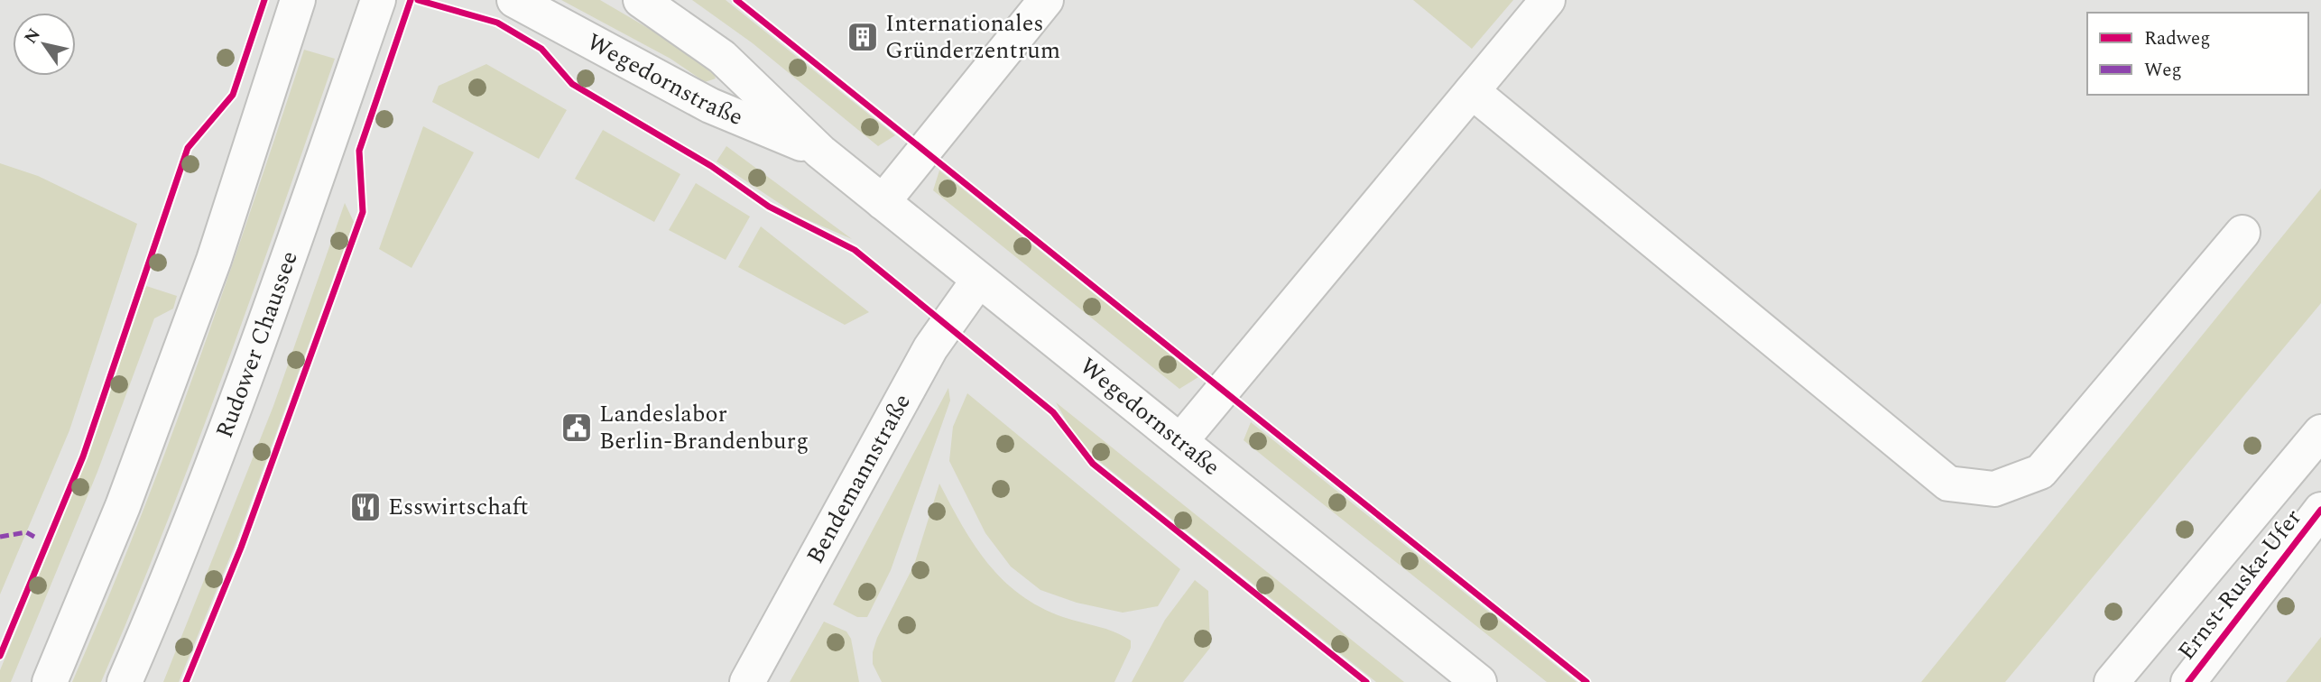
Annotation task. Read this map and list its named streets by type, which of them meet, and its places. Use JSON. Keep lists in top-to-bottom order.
{
  "streets": {
    "main road": [
      "Wegedornstraße",
      "Rudower Chaussee",
      "Bendemannstraße",
      "Ernst-Ruska-Ufer"
    ]
  },
  "crossings": [
    ["Wegedornstraße", "Bendemannstraße"]
  ],
  "places": {
    "building": ["Internationales Gründerzentrum"],
    "public building": ["Landeslabor Berlin-Brandenburg"],
    "restaurant": ["Esswirtschaft"]
  },
  "legend": ["Radweg", "Weg"],
  "north": "top left"
}
